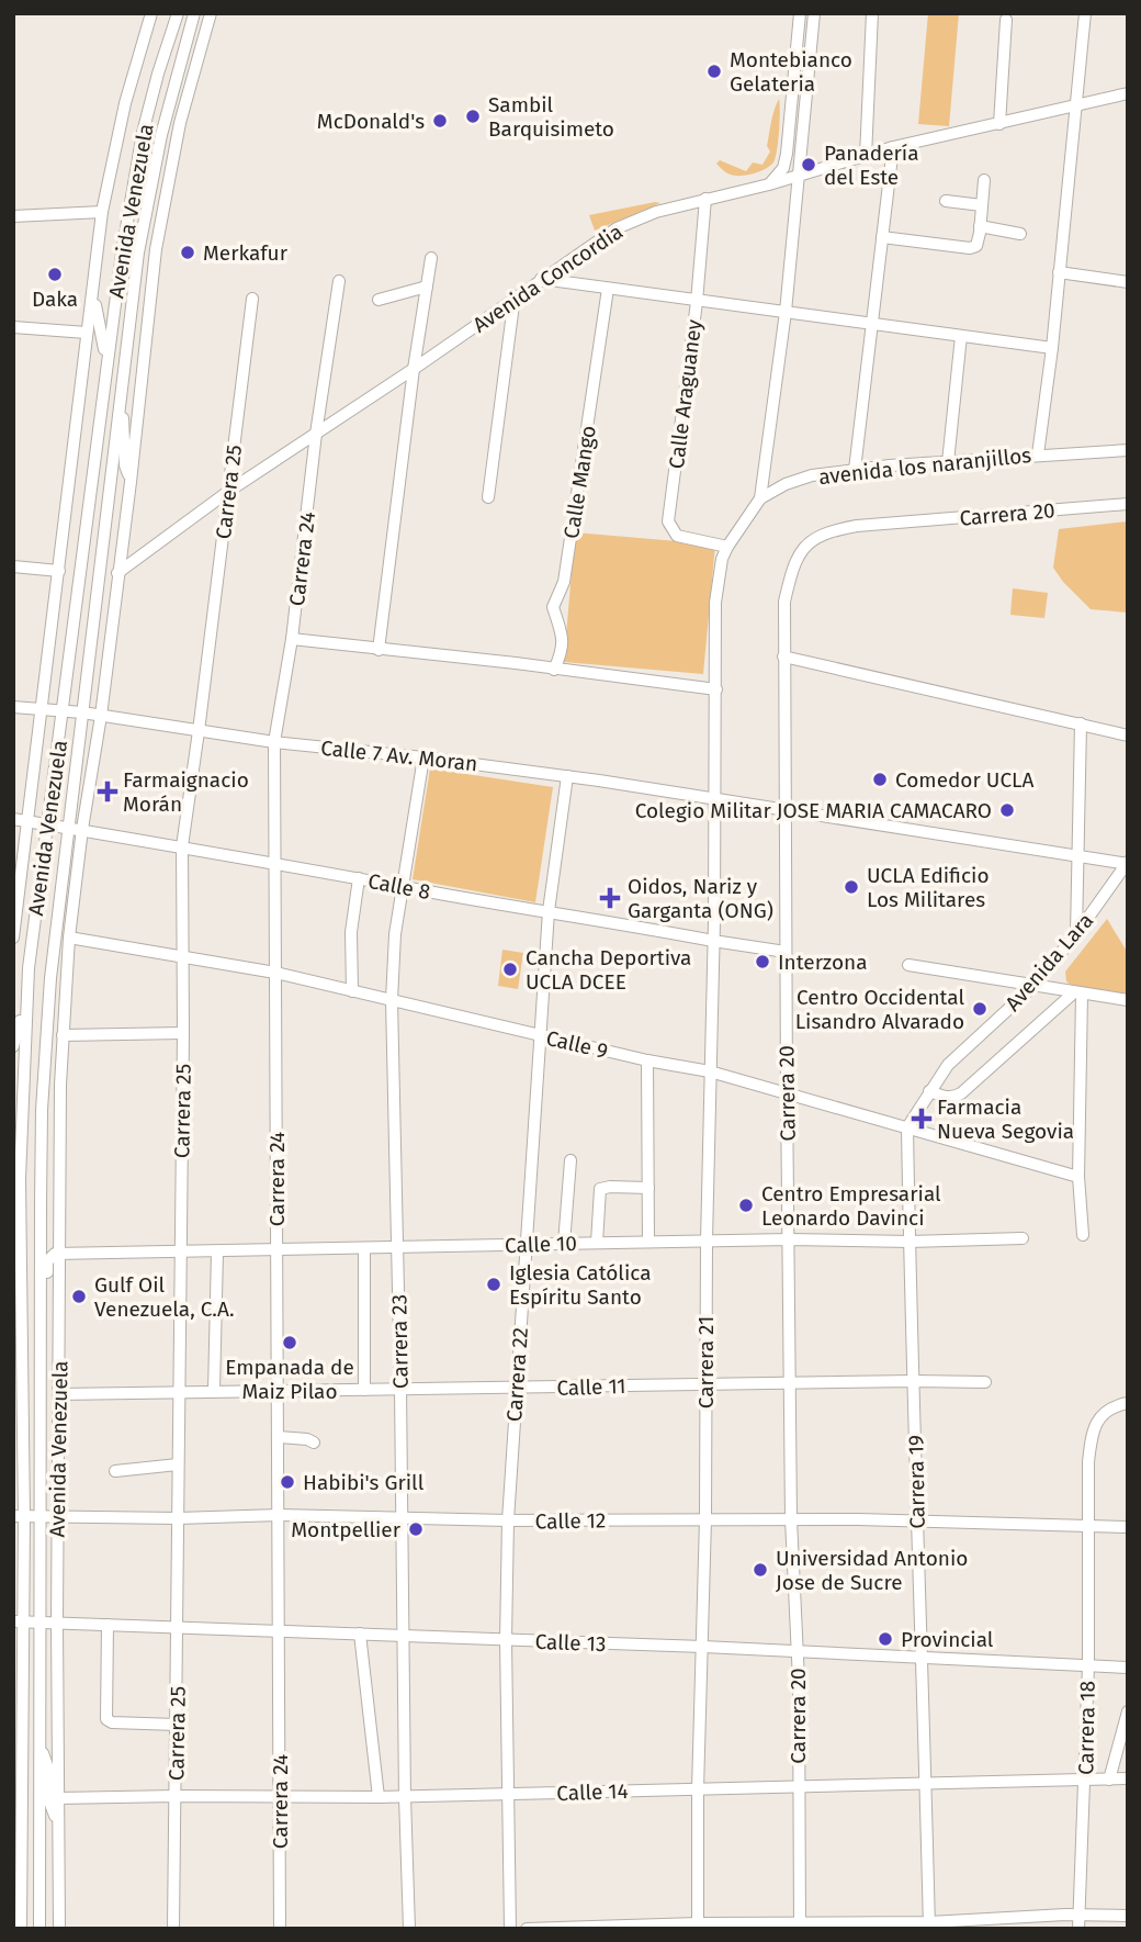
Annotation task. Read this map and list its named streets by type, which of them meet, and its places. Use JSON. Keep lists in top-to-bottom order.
{
  "streets": {
    "street": [
      "Avenida Venezuela",
      "Avenida Concordia",
      "Calle Araguaney",
      "avenida los naranjillos",
      "Calle Mango",
      "Carrera 25",
      "Carrera 20",
      "Carrera 24",
      "Calle 7 Av. Moran",
      "Calle 8",
      "Avenida Lara",
      "Calle 9",
      "Calle 10",
      "Carrera 23",
      "Carrera 21",
      "Carrera 22",
      "Calle 11",
      "Carrera 19",
      "Calle 12",
      "Calle 13",
      "Carrera 18",
      "Calle 14"
    ]
  },
  "crossings": [
    ["Avenida Venezuela", "Avenida Concordia"],
    ["Avenida Venezuela", "Calle 7 Av. Moran"],
    ["Avenida Venezuela", "Calle 8"],
    ["Avenida Venezuela", "Calle 9"],
    ["Avenida Venezuela", "Calle 10"],
    ["Avenida Venezuela", "Calle 11"],
    ["Avenida Venezuela", "Calle 12"],
    ["Avenida Venezuela", "Calle 13"],
    ["Avenida Venezuela", "Calle 14"],
    ["Avenida Concordia", "Calle Araguaney"],
    ["Avenida Concordia", "Carrera 25"],
    ["Avenida Concordia", "Carrera 24"],
    ["Calle Araguaney", "avenida los naranjillos"],
    ["avenida los naranjillos", "Calle 7 Av. Moran"],
    ["avenida los naranjillos", "Carrera 21"],
    ["Carrera 25", "Calle 7 Av. Moran"],
    ["Carrera 25", "Calle 8"],
    ["Carrera 25", "Calle 9"],
    ["Carrera 25", "Calle 10"],
    ["Carrera 25", "Calle 11"],
    ["Carrera 25", "Calle 12"],
    ["Carrera 25", "Calle 13"],
    ["Carrera 25", "Calle 14"],
    ["Carrera 20", "Calle 7 Av. Moran"],
    ["Carrera 20", "Calle 8"],
    ["Carrera 20", "Calle 9"],
    ["Carrera 20", "Calle 10"],
    ["Carrera 20", "Calle 11"],
    ["Carrera 20", "Calle 12"],
    ["Carrera 20", "Calle 13"],
    ["Carrera 20", "Calle 14"],
    ["Carrera 24", "Calle 7 Av. Moran"],
    ["Carrera 24", "Calle 8"],
    ["Carrera 24", "Calle 9"],
    ["Carrera 24", "Calle 10"],
    ["Carrera 24", "Calle 11"],
    ["Carrera 24", "Calle 12"],
    ["Carrera 24", "Calle 13"],
    ["Carrera 24", "Calle 14"],
    ["Calle 7 Av. Moran", "Avenida Lara"],
    ["Calle 7 Av. Moran", "Carrera 23"],
    ["Calle 7 Av. Moran", "Carrera 21"],
    ["Calle 7 Av. Moran", "Carrera 22"],
    ["Calle 8", "Carrera 23"],
    ["Calle 8", "Carrera 21"],
    ["Calle 8", "Carrera 22"],
    ["Avenida Lara", "Calle 9"],
    ["Avenida Lara", "Carrera 19"],
    ["Calle 9", "Carrera 23"],
    ["Calle 9", "Carrera 21"],
    ["Calle 9", "Carrera 22"],
    ["Calle 9", "Carrera 19"],
    ["Calle 10", "Carrera 23"],
    ["Calle 10", "Carrera 21"],
    ["Calle 10", "Carrera 22"],
    ["Calle 10", "Carrera 19"],
    ["Carrera 23", "Calle 11"],
    ["Carrera 23", "Calle 12"],
    ["Carrera 23", "Calle 13"],
    ["Carrera 23", "Calle 14"],
    ["Carrera 21", "Calle 11"],
    ["Carrera 21", "Calle 12"],
    ["Carrera 21", "Calle 13"],
    ["Carrera 21", "Calle 14"],
    ["Carrera 22", "Calle 11"],
    ["Carrera 22", "Calle 12"],
    ["Carrera 22", "Calle 13"],
    ["Carrera 22", "Calle 14"],
    ["Calle 11", "Carrera 19"],
    ["Carrera 19", "Calle 12"],
    ["Carrera 19", "Calle 13"],
    ["Carrera 19", "Calle 14"],
    ["Calle 12", "Carrera 18"],
    ["Calle 13", "Carrera 18"],
    ["Carrera 18", "Calle 14"]
  ],
  "places": {
    "other": [
      "Montebianco Gelateria",
      "Sambil Barquisimeto",
      "McDonald's",
      "Panadería del Este",
      "Merkafur",
      "Daka",
      "Comedor UCLA",
      "Colegio Militar JOSE MARIA CAMACARO",
      "UCLA Edificio Los Militares",
      "Interzona",
      "Cancha Deportiva UCLA DCEE",
      "Centro Occidental Lisandro Alvarado",
      "Centro Empresarial Leonardo Davinci",
      "Iglesia Católica Espíritu Santo",
      "Gulf Oil Venezuela, C.A.",
      "Empanada de Maiz Pilao",
      "Habibi's Grill",
      "Montpellier",
      "Universidad Antonio Jose de Sucre",
      "Provincial"
    ],
    "health": ["Farmaignacio Morán", "Oidos, Nariz y Garganta (ONG)", "Farmacia Nueva Segovia"]
  }
}
